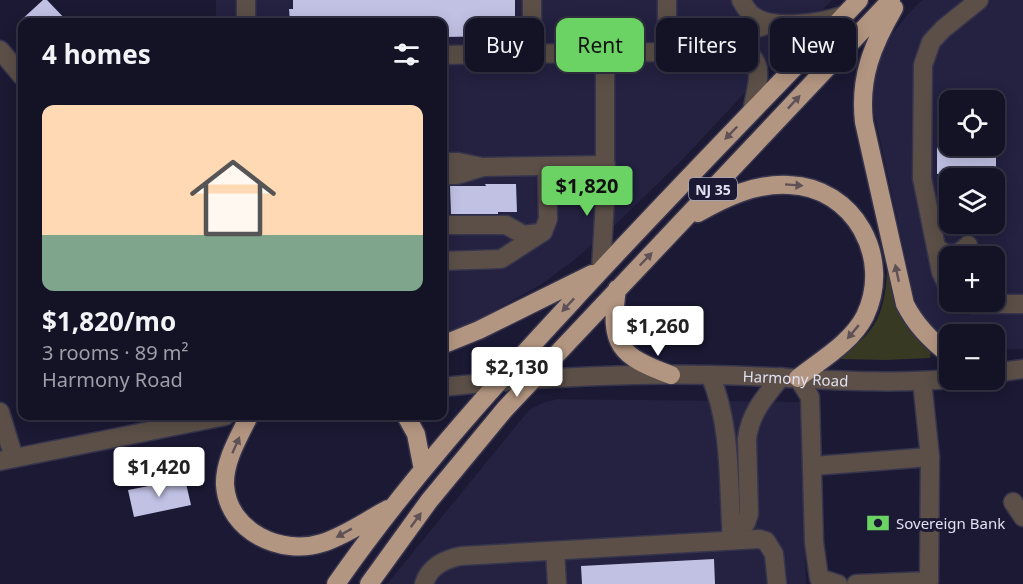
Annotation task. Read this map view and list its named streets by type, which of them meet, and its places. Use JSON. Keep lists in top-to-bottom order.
{
  "streets": {
    "highway": ["NJ 35"],
    "street": ["Harmony Road"]
  },
  "crossings": [
    ["NJ 35", "Harmony Road"]
  ],
  "places": {
    "bank": ["Sovereign Bank"]
  },
  "page": {
    "chip": [
      "Buy",
      "Rent",
      "Filters",
      "New"
    ],
    "heading": "4 homes",
    "map_buttons": ["+", "−"],
    "list": [
      {
        "name": "$1,820/mo",
        "note": "3 rooms · 89 m² · Harmony Road"
      }
    ],
    "price": [
      "$1,820",
      "$1,260",
      "$2,130",
      "$1,420"
    ]
  }
}
